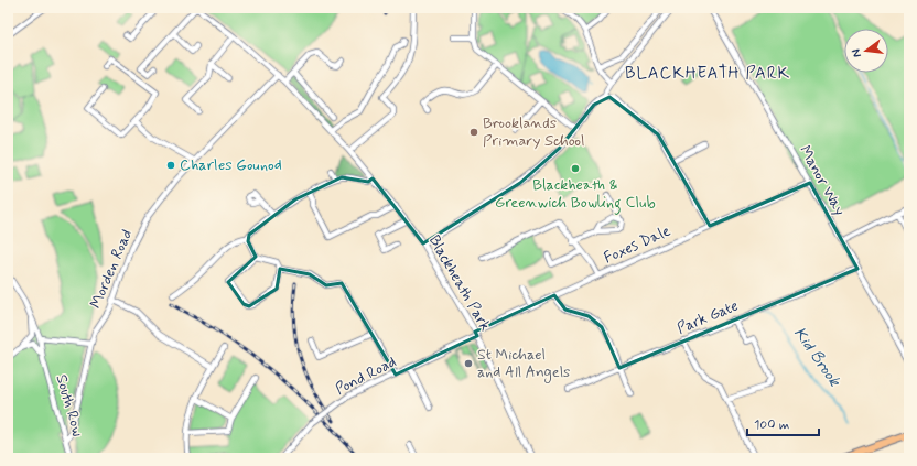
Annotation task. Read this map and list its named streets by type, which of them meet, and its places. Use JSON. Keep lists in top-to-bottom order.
{
  "streets": {
    "street": [
      "Manor Way",
      "Foxes Dale",
      "Morden Road",
      "Blackheath Park",
      "Park Gate",
      "Pond Road",
      "South Row"
    ]
  },
  "crossings": [
    ["Manor Way", "Foxes Dale"],
    ["Manor Way", "Park Gate"],
    ["Foxes Dale", "Blackheath Park"],
    ["Foxes Dale", "Pond Road"],
    ["Morden Road", "Blackheath Park"],
    ["Morden Road", "South Row"],
    ["Blackheath Park", "Pond Road"]
  ],
  "districts": ["BLACKHEATH PARK"],
  "water": ["Kid Brook"],
  "places": [
    "Brooklands Primary School",
    "Charles Gounod",
    "Blackheath & Greenwich Bowling Club",
    "St Michael and All Angels"
  ],
  "scale_bar": "100 m",
  "north": "left"
}
